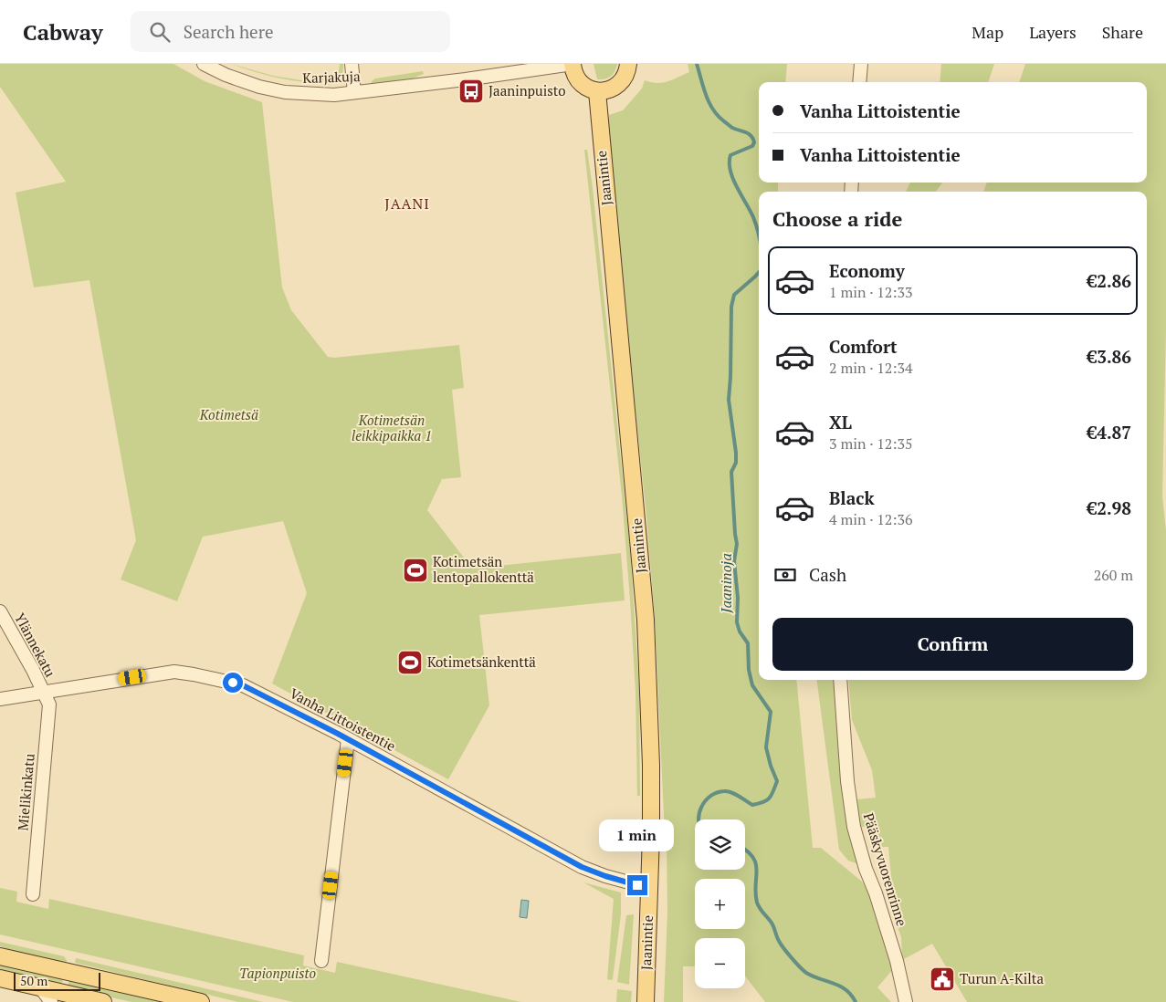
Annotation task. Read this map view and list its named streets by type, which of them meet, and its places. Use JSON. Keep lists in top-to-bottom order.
{
  "streets": {
    "main road": ["Jaanintie"],
    "street": [
      "Karjakuja",
      "Ylännekatu",
      "Vanha Littoistentie",
      "Mielikinkatu",
      "Pääskyvuorenrinne"
    ]
  },
  "crossings": [
    ["Jaanintie", "Vanha Littoistentie"],
    ["Ylännekatu", "Vanha Littoistentie"],
    ["Ylännekatu", "Mielikinkatu"],
    ["Vanha Littoistentie", "Mielikinkatu"]
  ],
  "districts": ["JAANI"],
  "water": ["Jaaninoja"],
  "parks": ["Kotimetsä", "Kotimetsän leikkipaikka 1", "Tapionpuisto"],
  "places": {
    "bus stop": ["Jaaninpuisto"],
    "sports": ["Kotimetsän lentopallokenttä", "Kotimetsänkenttä"],
    "public building": ["Turun A-Kilta"]
  },
  "scale_bar": "50 m",
  "page": {
    "header": "Cabway",
    "search": "Search here",
    "nav": ["Map", "Layers", "Share"],
    "banner": ["Vanha Littoistentie", "Vanha Littoistentie"],
    "heading": "Choose a ride",
    "list": [
      {
        "name": "Economy",
        "note": "1 min · 12:33",
        "value": "€2.86"
      },
      {
        "name": "Comfort",
        "note": "2 min · 12:34",
        "value": "€3.86"
      },
      {
        "name": "XL",
        "note": "3 min · 12:35",
        "value": "€4.87"
      },
      {
        "name": "Black",
        "note": "4 min · 12:36",
        "value": "€2.98"
      }
    ],
    "pay": ["Cash", "260 m"],
    "buttons": "Confirm",
    "map_buttons": ["+", "−"],
    "bubble": "1 min",
    "scale": "50 m"
  }
}
